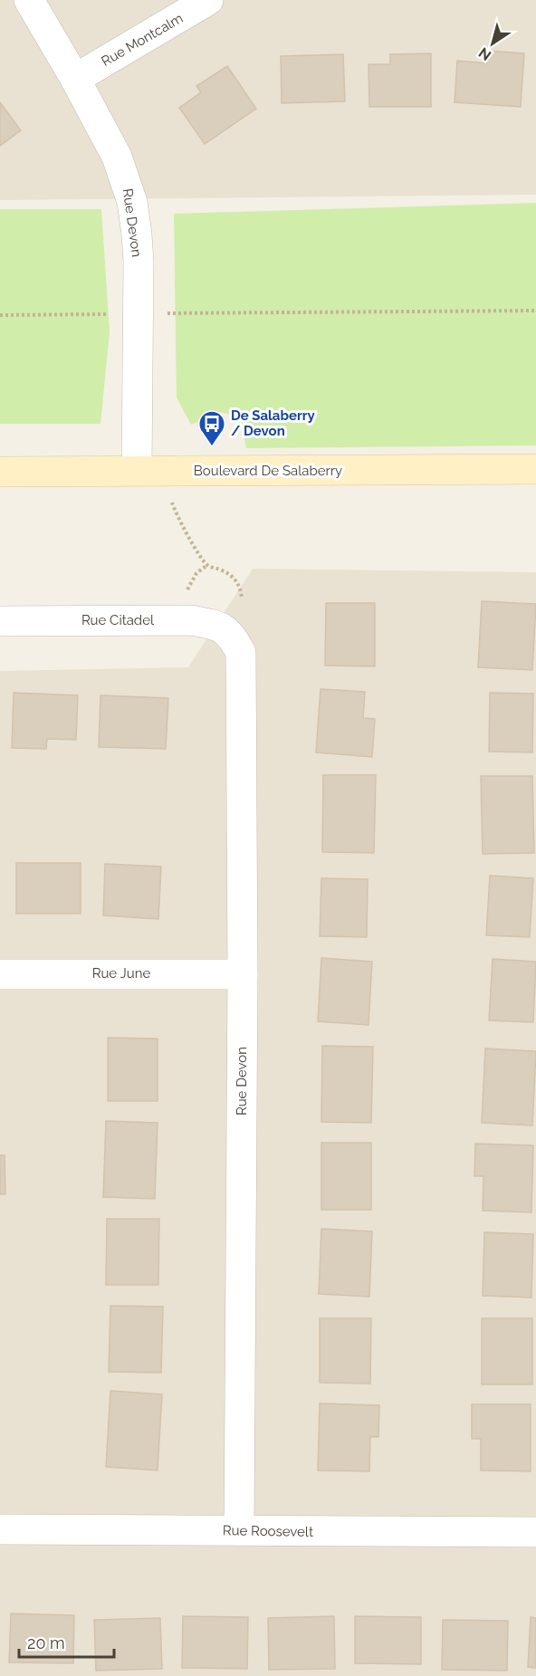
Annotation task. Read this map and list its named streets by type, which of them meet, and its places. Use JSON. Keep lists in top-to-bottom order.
{
  "streets": {
    "street": [
      "Rue Montcalm",
      "Rue Devon",
      "Boulevard De Salaberry",
      "Rue Citadel",
      "Rue June",
      "Rue Roosevelt"
    ]
  },
  "crossings": [
    ["Rue Montcalm", "Rue Devon"],
    ["Rue Devon", "Boulevard De Salaberry"],
    ["Rue Devon", "Rue Citadel"],
    ["Rue Devon", "Rue June"],
    ["Rue Devon", "Rue Roosevelt"]
  ],
  "places": {
    "bus stop": ["De Salaberry / Devon"]
  },
  "scale_bar": "20 m",
  "north": "bottom left"
}
